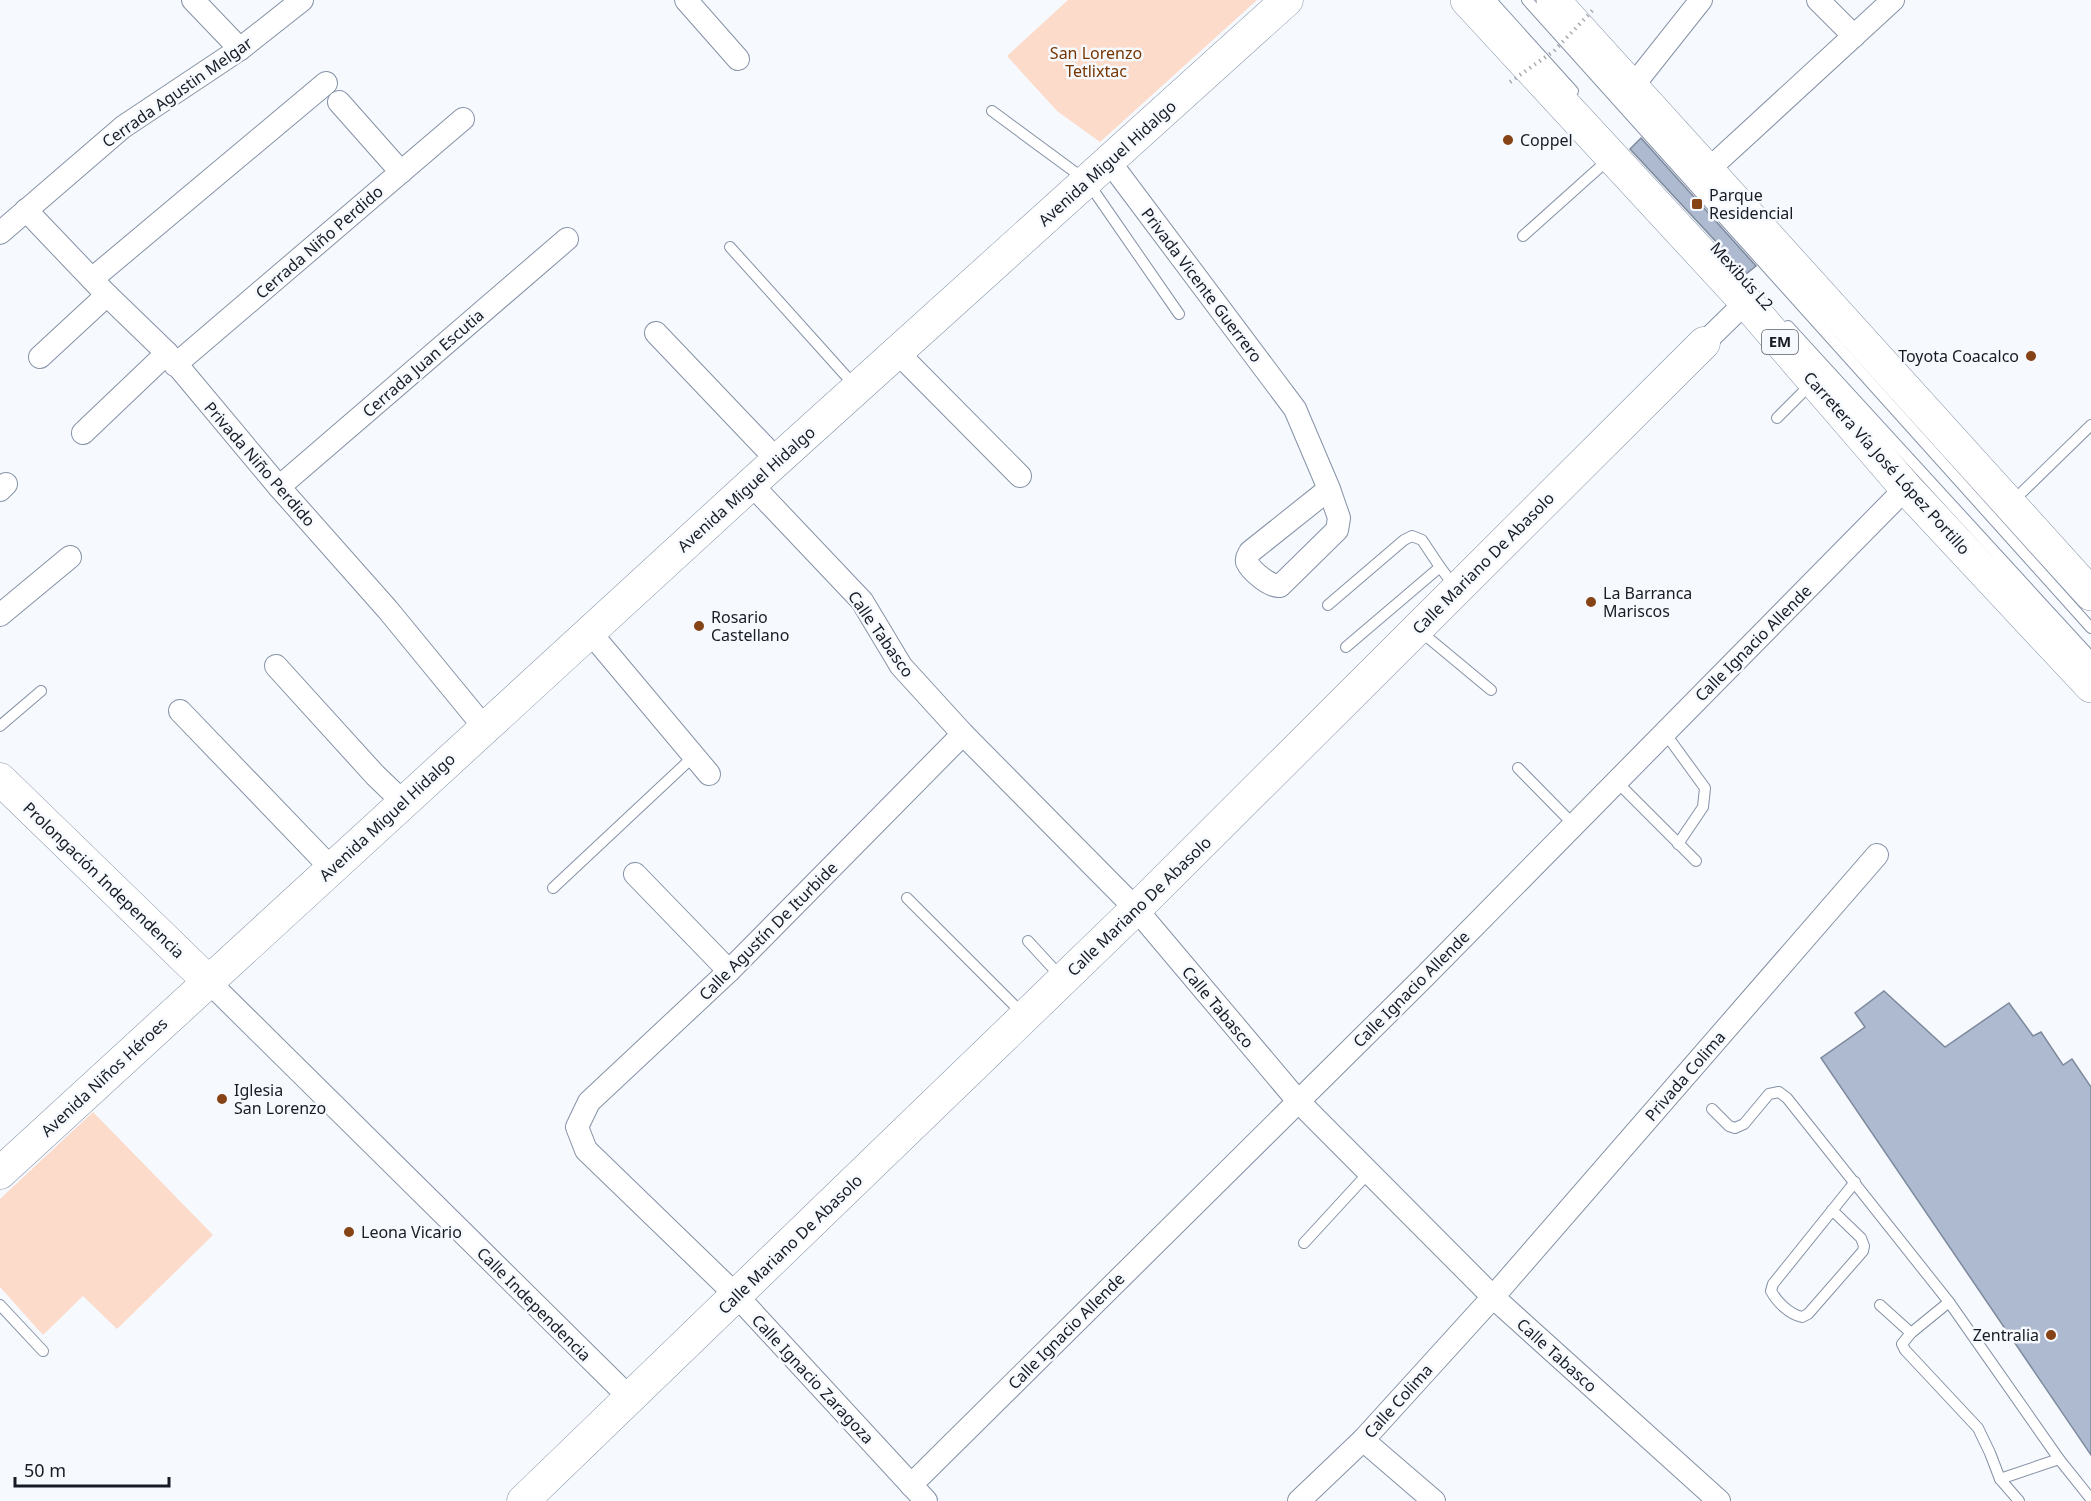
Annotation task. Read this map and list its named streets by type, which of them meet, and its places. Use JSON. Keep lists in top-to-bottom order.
{
  "streets": {
    "main road": ["EM", "Carretera Vía José López Portillo"],
    "street": [
      "Cerrada Agustin Melgar",
      "Avenida Miguel Hidalgo",
      "Cerrada Niño Perdido",
      "Privada Vicente Guerrero",
      "Cerrada Juan Escutia",
      "Privada Niño Perdido",
      "Calle Mariano De Abasolo",
      "Calle Tabasco",
      "Calle Ignacio Allende",
      "Prolongación Independencia",
      "Calle Agustín De Iturbide",
      "Privada Colima",
      "Avenida Niños Héroes",
      "Calle Independencia",
      "Calle Ignacio Zaragoza",
      "Calle Colima"
    ],
    "lane": ["Mexibús L2"]
  },
  "crossings": [
    ["Cerrada Agustin Melgar", "Privada Niño Perdido"],
    ["Avenida Miguel Hidalgo", "Privada Vicente Guerrero"],
    ["Avenida Miguel Hidalgo", "Privada Niño Perdido"],
    ["Avenida Miguel Hidalgo", "Calle Tabasco"],
    ["Avenida Miguel Hidalgo", "Prolongación Independencia"],
    ["Avenida Miguel Hidalgo", "Avenida Niños Héroes"],
    ["Avenida Miguel Hidalgo", "Calle Independencia"],
    ["Cerrada Niño Perdido", "Privada Niño Perdido"],
    ["Cerrada Juan Escutia", "Privada Niño Perdido"],
    ["Carretera Vía José López Portillo", "Calle Mariano De Abasolo"],
    ["Carretera Vía José López Portillo", "Calle Ignacio Allende"],
    ["Calle Mariano De Abasolo", "Calle Tabasco"],
    ["Calle Mariano De Abasolo", "Calle Independencia"],
    ["Calle Mariano De Abasolo", "Calle Ignacio Zaragoza"],
    ["Calle Tabasco", "Calle Ignacio Allende"],
    ["Calle Tabasco", "Calle Agustín De Iturbide"],
    ["Calle Tabasco", "Privada Colima"],
    ["Calle Tabasco", "Calle Colima"],
    ["Calle Ignacio Allende", "Calle Ignacio Zaragoza"],
    ["Prolongación Independencia", "Avenida Niños Héroes"],
    ["Prolongación Independencia", "Calle Independencia"],
    ["Calle Agustín De Iturbide", "Calle Ignacio Zaragoza"],
    ["Privada Colima", "Calle Colima"],
    ["Avenida Niños Héroes", "Calle Independencia"]
  ],
  "parks": ["San Lorenzo Tetlixtac"],
  "places": {
    "other": [
      "Coppel",
      "Toyota Coacalco",
      "La Barranca Mariscos",
      "Rosario Castellano",
      "Iglesia San Lorenzo",
      "Leona Vicario",
      "Zentralia"
    ],
    "transit": ["Parque Residencial"]
  },
  "scale_bar": "50 m"
}
